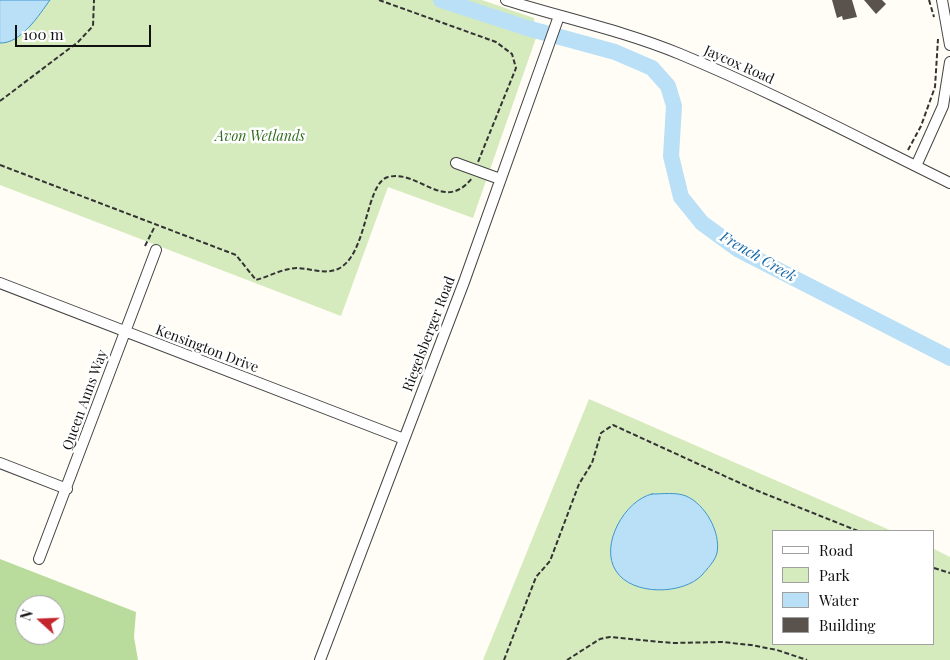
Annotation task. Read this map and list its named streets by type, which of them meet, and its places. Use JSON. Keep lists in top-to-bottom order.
{
  "streets": {
    "street": [
      "Jaycox Road",
      "Riegelsberger Road",
      "Kensington Drive",
      "Queen Anns Way"
    ]
  },
  "crossings": [
    ["Jaycox Road", "Riegelsberger Road"],
    ["Riegelsberger Road", "Kensington Drive"],
    ["Kensington Drive", "Queen Anns Way"]
  ],
  "water": ["French Creek"],
  "parks": ["Avon Wetlands"],
  "legend": [
    "Road",
    "Park",
    "Water",
    "Building"
  ],
  "scale_bar": "100 m",
  "north": "left"
}
